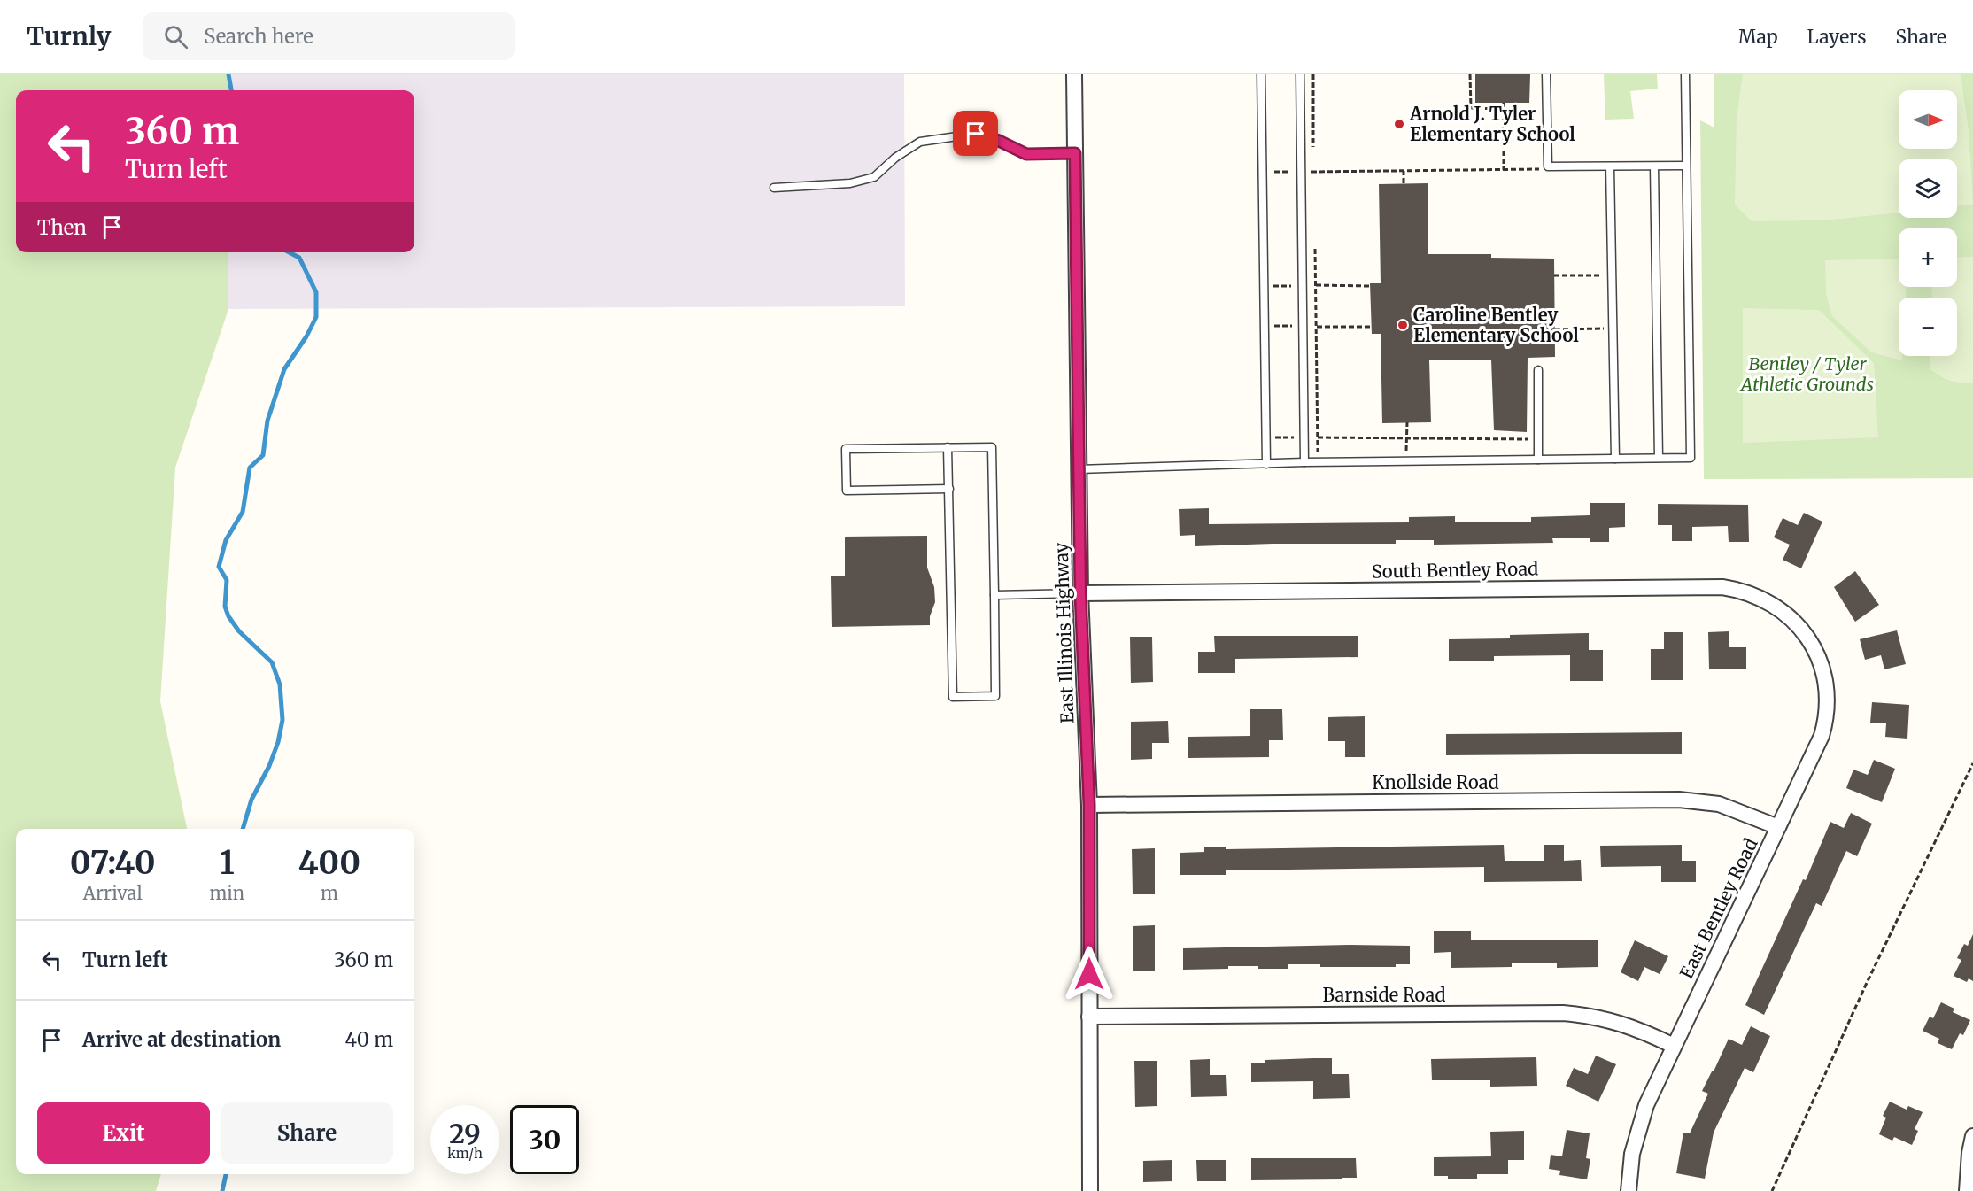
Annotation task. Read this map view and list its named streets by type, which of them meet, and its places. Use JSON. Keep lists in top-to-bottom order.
{
  "streets": {
    "street": [
      "South Bentley Road",
      "East Illinois Highway",
      "Knollside Road",
      "East Bentley Road",
      "Barnside Road"
    ]
  },
  "crossings": [
    ["South Bentley Road", "East Illinois Highway"],
    ["South Bentley Road", "East Bentley Road"],
    ["East Illinois Highway", "Knollside Road"],
    ["East Illinois Highway", "Barnside Road"],
    ["Knollside Road", "East Bentley Road"],
    ["East Bentley Road", "Barnside Road"]
  ],
  "parks": ["Bentley / Tyler Athletic Grounds"],
  "places": ["Arnold J. Tyler Elementary School", "Caroline Bentley Elementary School"],
  "north": "right",
  "page": {
    "header": "Turnly",
    "search": "Search here",
    "nav": ["Map", "Layers", "Share"],
    "map_buttons": ["+", "−"],
    "turn": ["360 m", "Turn left"],
    "then": "Then",
    "eta": [
      "07:40",
      "Arrival",
      "1",
      "min",
      "400",
      "m"
    ],
    "list": [
      {
        "name": "Turn left",
        "value": "360 m"
      },
      {
        "name": "Arrive at destination",
        "value": "40 m"
      }
    ],
    "buttons": ["Exit", "Share"],
    "speed": "29 km/h",
    "limit": "30"
  }
}
